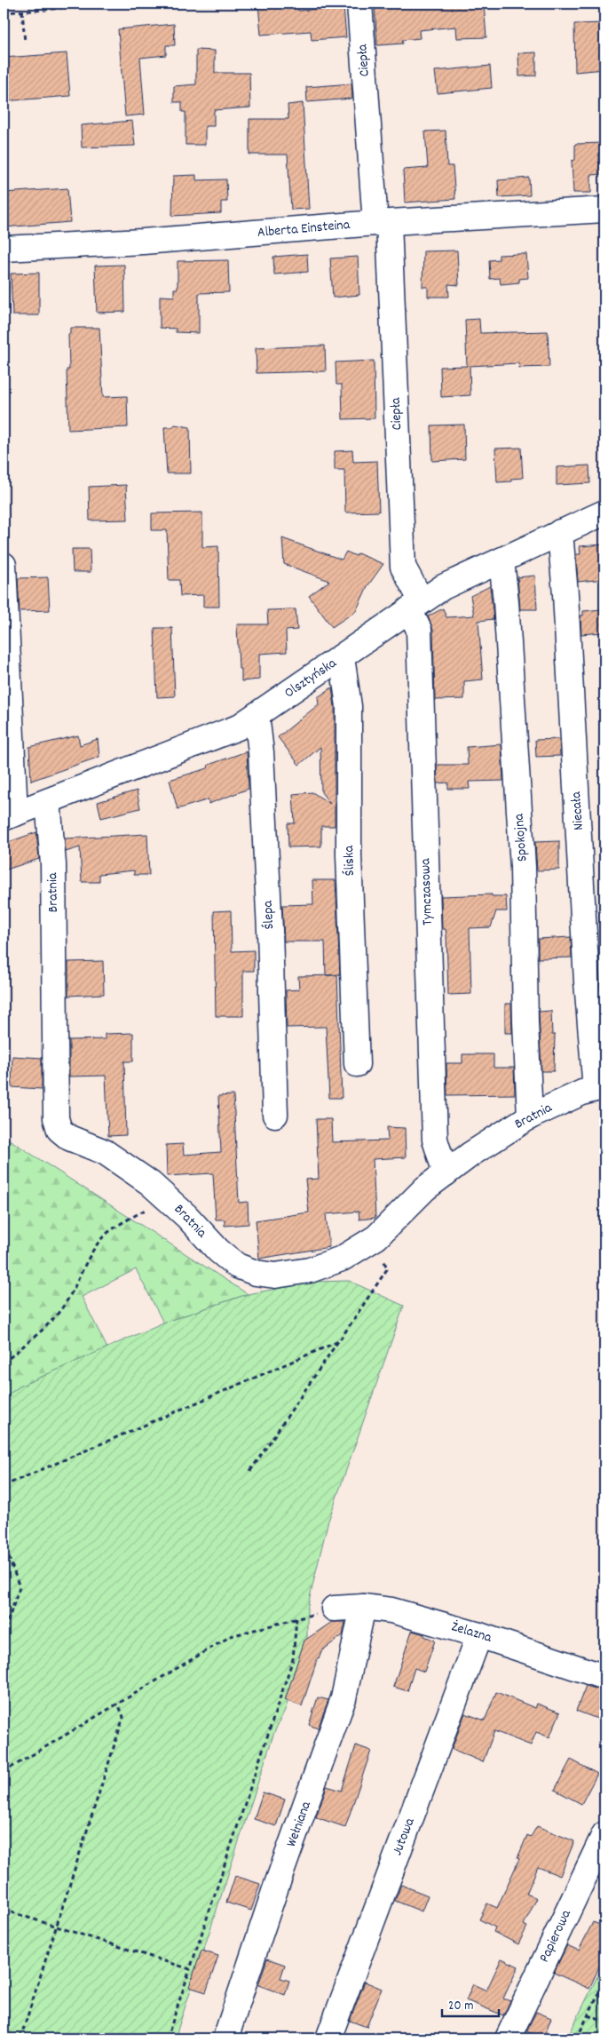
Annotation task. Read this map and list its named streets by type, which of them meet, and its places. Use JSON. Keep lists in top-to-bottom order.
{
  "streets": {
    "street": [
      "Ciepła",
      "Alberta Einsteina",
      "Olsztyńska",
      "Niecała",
      "Spokojna",
      "Śliska",
      "Tymczasowa",
      "Bratnia",
      "Ślepa",
      "Żelazna",
      "Wełniana",
      "Jutowa",
      "Papierowa"
    ]
  },
  "crossings": [
    ["Ciepła", "Alberta Einsteina"],
    ["Ciepła", "Olsztyńska"],
    ["Ciepła", "Tymczasowa"],
    ["Olsztyńska", "Niecała"],
    ["Olsztyńska", "Spokojna"],
    ["Olsztyńska", "Śliska"],
    ["Olsztyńska", "Tymczasowa"],
    ["Olsztyńska", "Bratnia"],
    ["Olsztyńska", "Ślepa"],
    ["Niecała", "Bratnia"],
    ["Spokojna", "Bratnia"],
    ["Tymczasowa", "Bratnia"],
    ["Żelazna", "Wełniana"],
    ["Żelazna", "Jutowa"]
  ],
  "scale_bar": "20 m"
}
